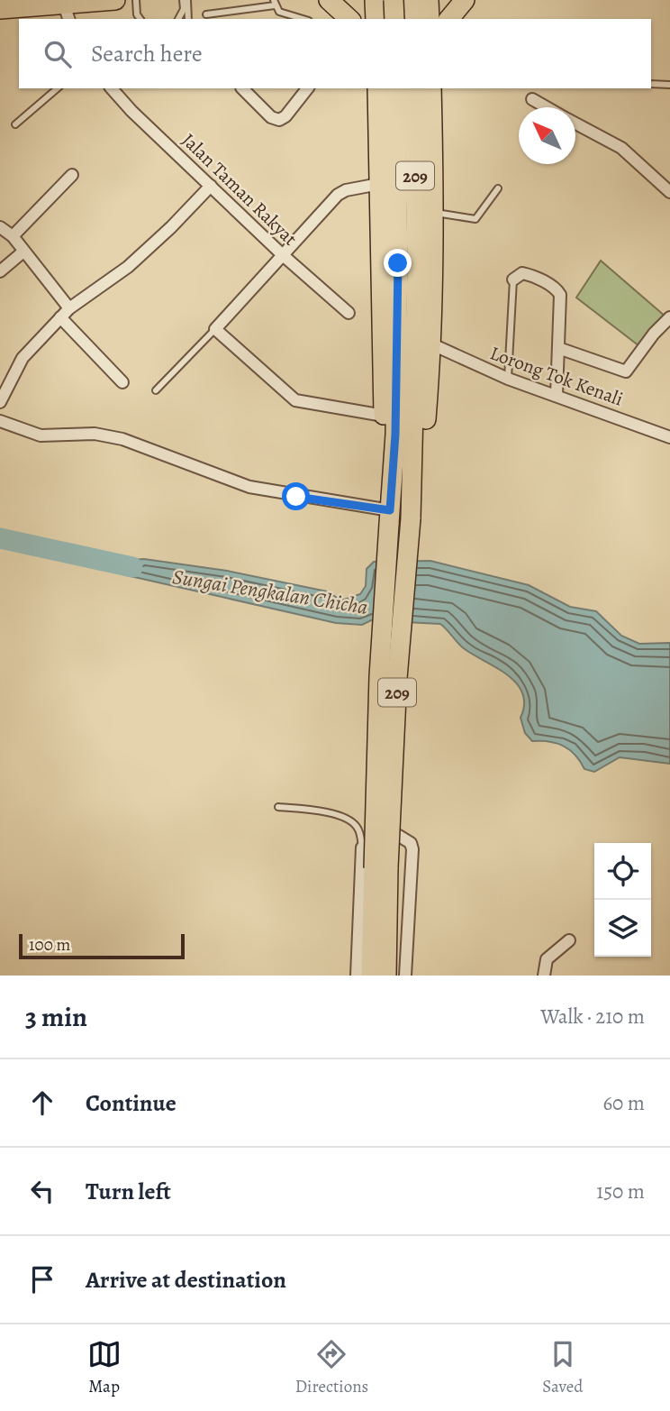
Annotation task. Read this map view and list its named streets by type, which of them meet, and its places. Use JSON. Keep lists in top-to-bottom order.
{
  "streets": {
    "main road": ["209"],
    "street": ["Jalan Taman Rakyat", "Lorong Tok Kenali"]
  },
  "water": ["Sungai Pengkalan Chicha"],
  "scale_bar": "100 m",
  "north": "top left",
  "page": {
    "search": "Search here",
    "scale": "100 m",
    "heading": ["3 min", "Walk · 210 m"],
    "list": [
      ["Continue", "60 m"],
      ["Turn left", "150 m"],
      "Arrive at destination"
    ],
    "nav": ["Map", "Directions", "Saved"]
  }
}
